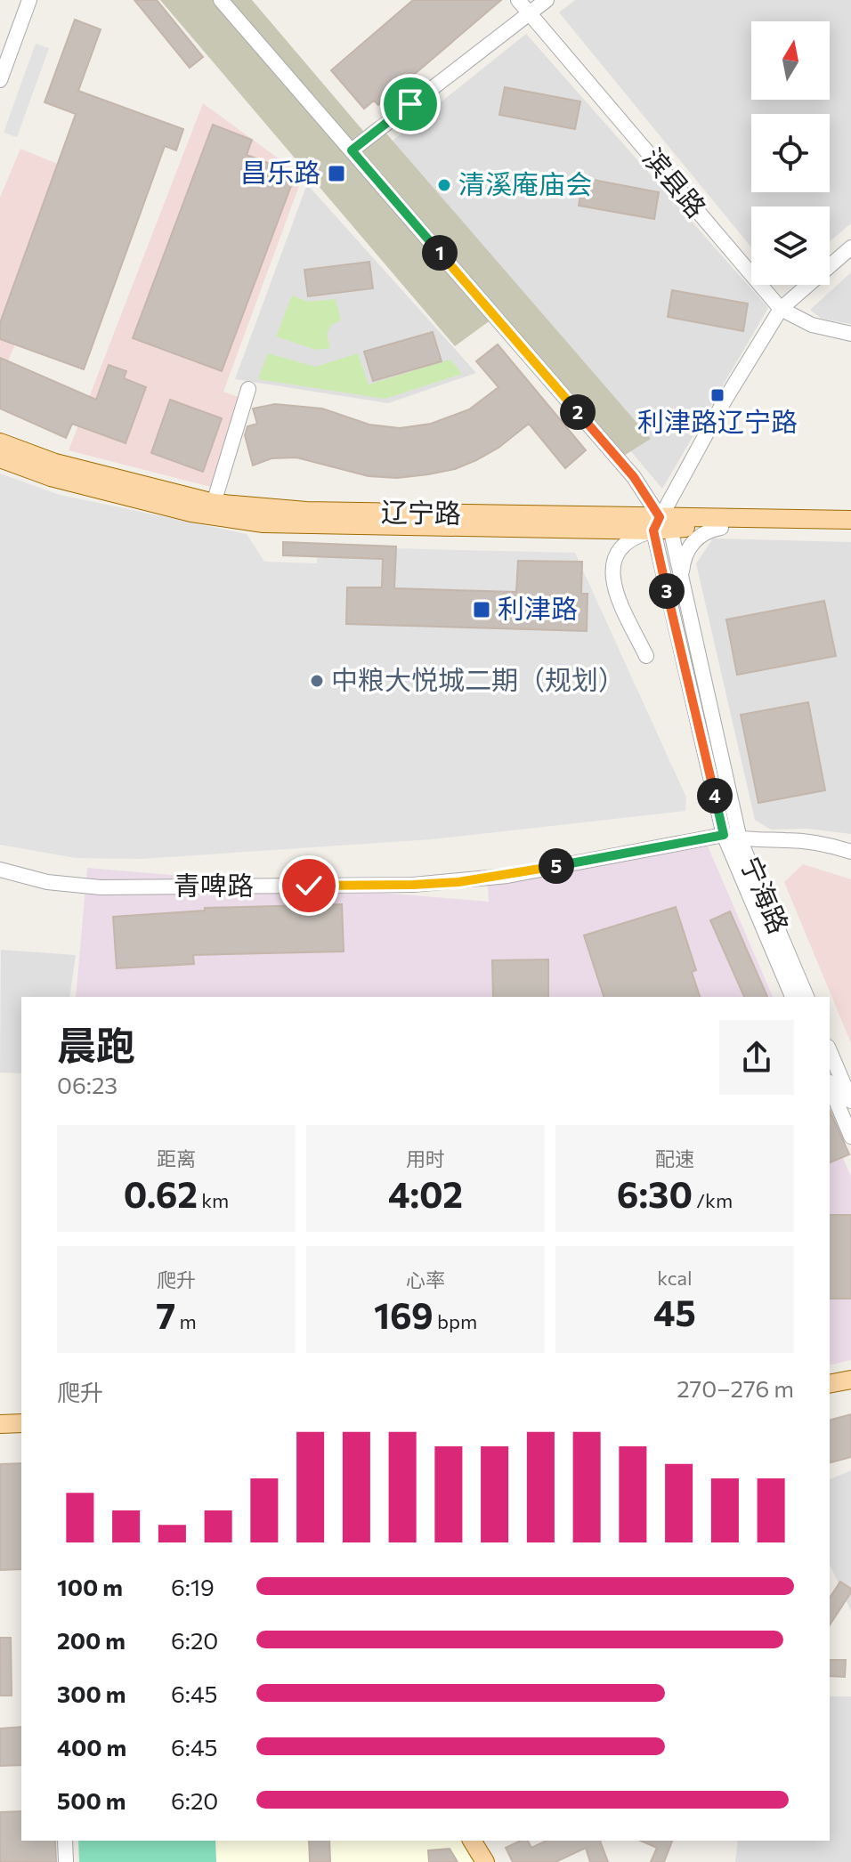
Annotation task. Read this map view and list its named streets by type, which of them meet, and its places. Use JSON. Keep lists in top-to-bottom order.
{
  "streets": {
    "main road": ["辽宁路"],
    "street": ["滨县路", "青啤路", "宁海路"]
  },
  "crossings": [
    ["辽宁路", "宁海路"],
    ["青啤路", "宁海路"]
  ],
  "places": {
    "transit": ["昌乐路", "利津路辽宁路", "利津路"],
    "other": ["清溪庵庙会", "中粮大悦城二期（规划）"]
  },
  "north": "top",
  "page": {
    "pins": [
      "1",
      "2",
      "3",
      "4",
      "5"
    ],
    "heading": ["晨跑", "06:23"],
    "stats": [
      ["距离", "0.62 km"],
      ["用时", "4:02"],
      ["配速", "6:30 /km"],
      ["爬升", "7 m"],
      ["心率", "169 bpm"],
      ["kcal", "45"]
    ],
    "chart": ["爬升", "270–276 m"],
    "list": [
      {
        "name": "100 m",
        "note": "6:19"
      },
      {
        "name": "200 m",
        "note": "6:20"
      },
      {
        "name": "300 m",
        "note": "6:45"
      },
      {
        "name": "400 m",
        "note": "6:45"
      },
      {
        "name": "500 m",
        "note": "6:20"
      }
    ]
  }
}
